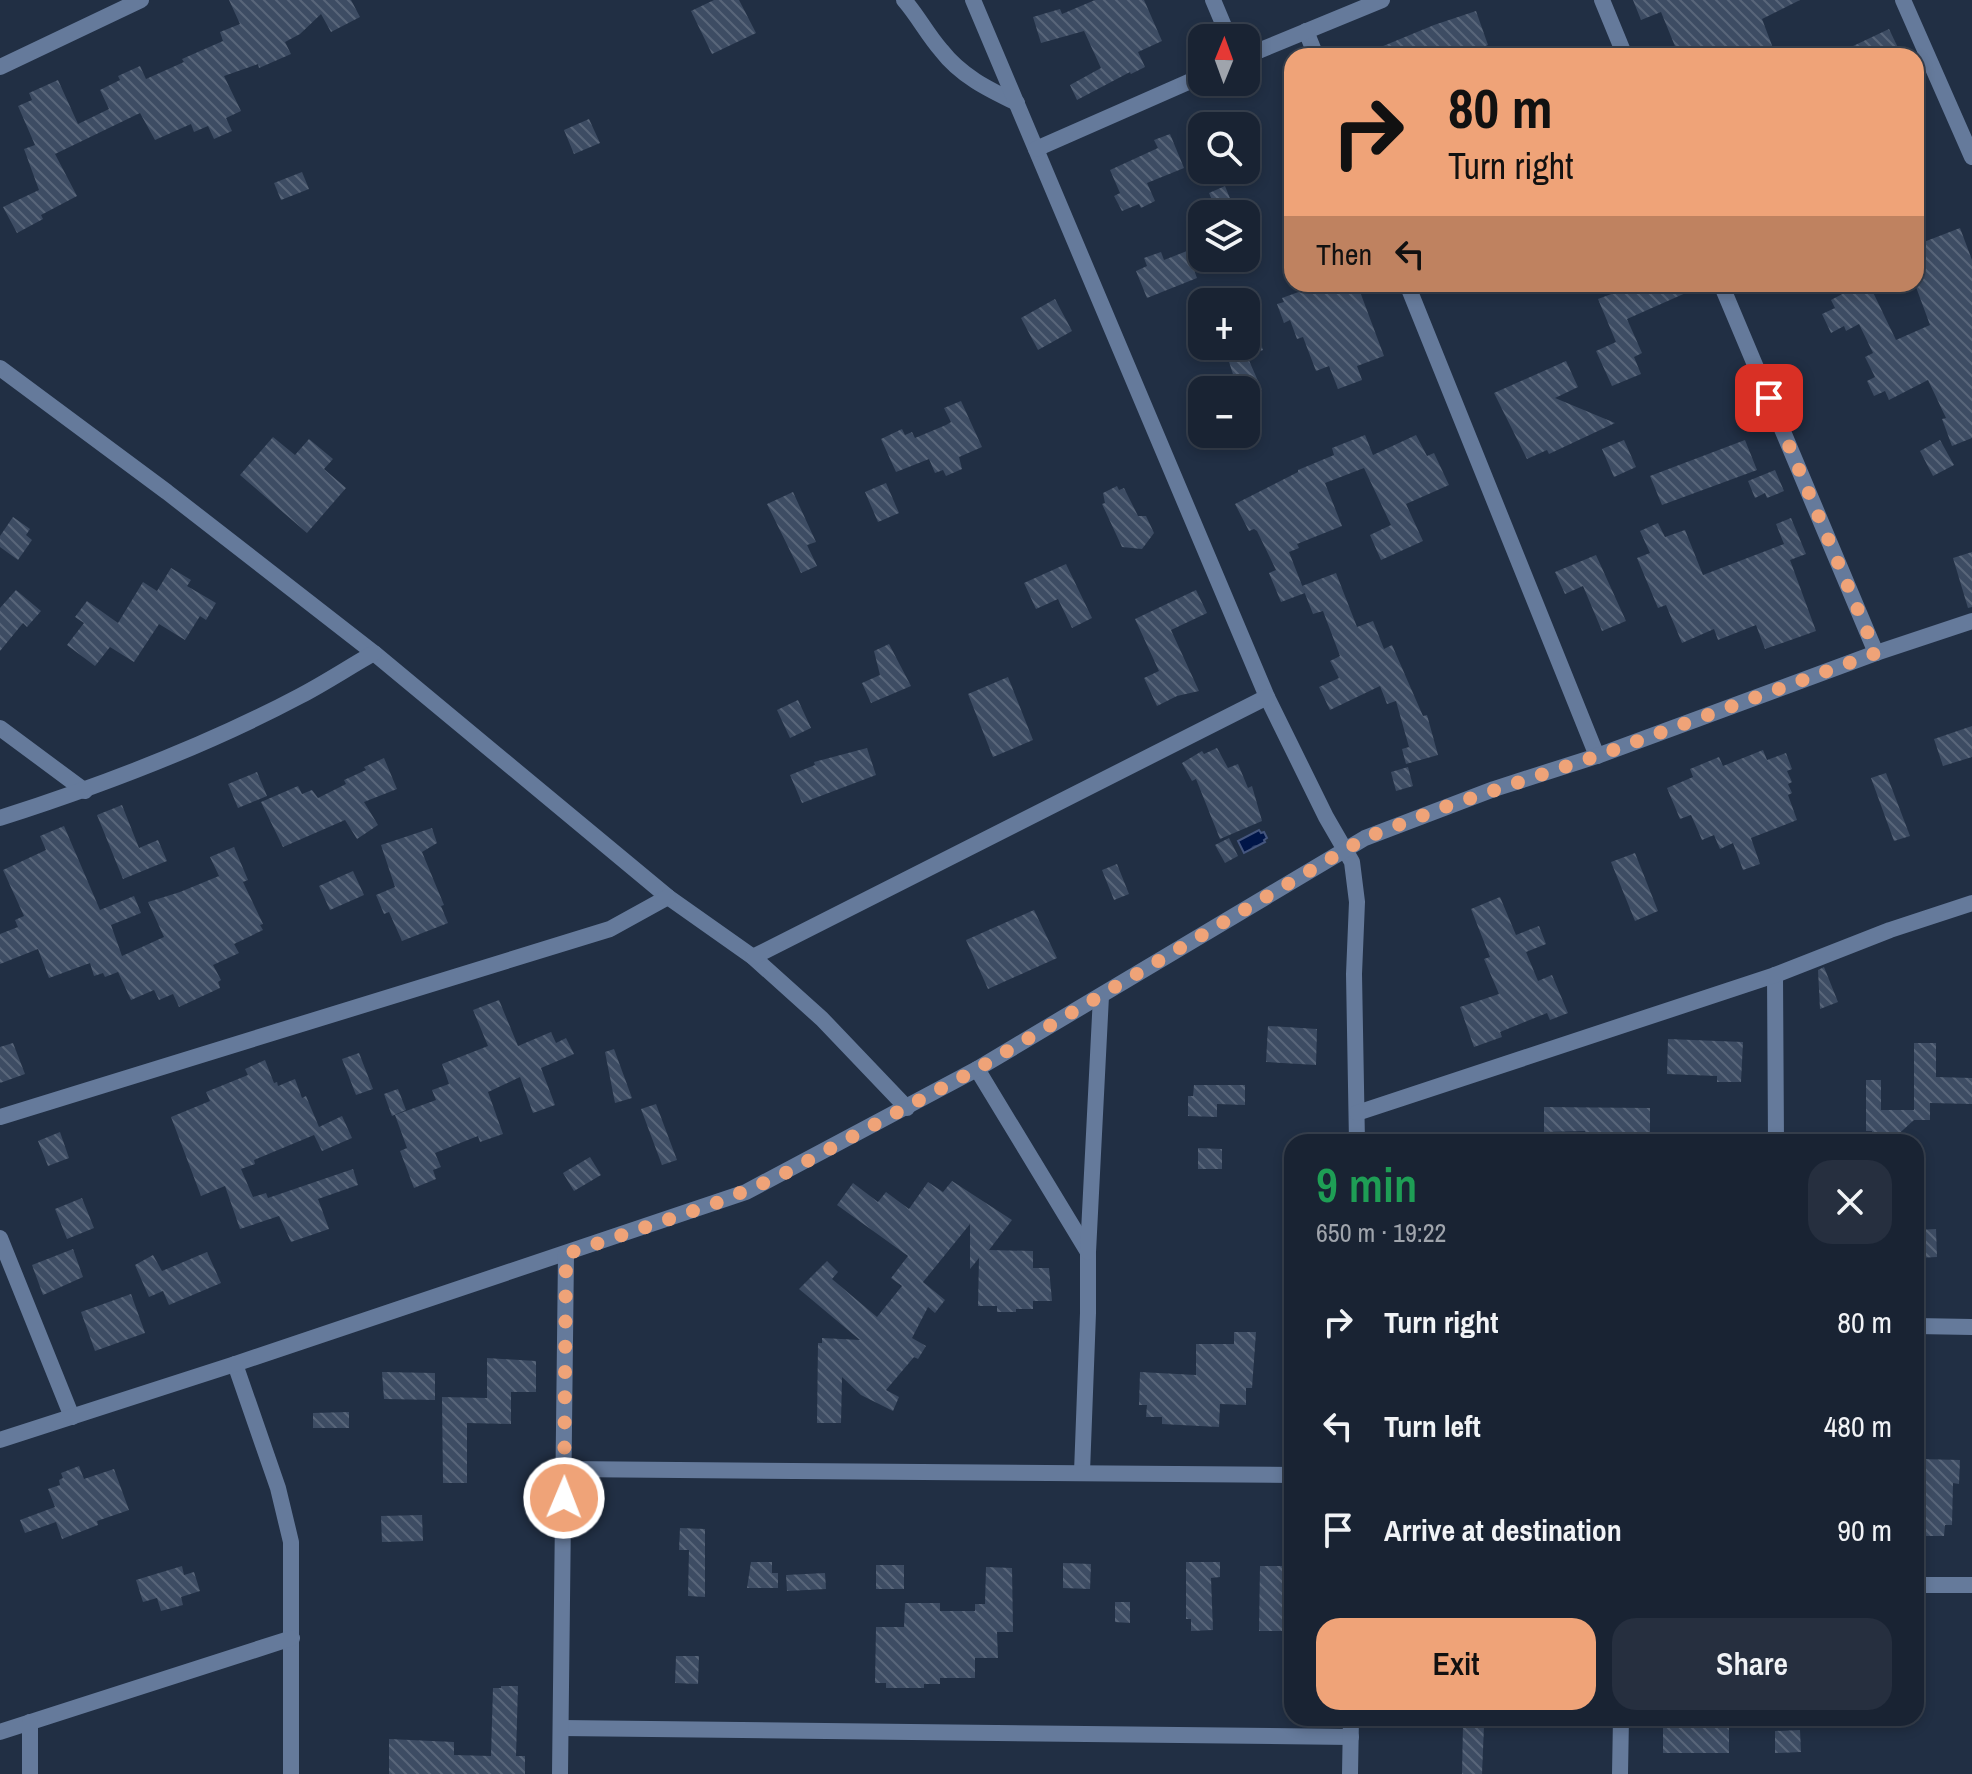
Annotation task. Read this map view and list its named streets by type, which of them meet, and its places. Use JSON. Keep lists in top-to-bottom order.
{
  "north": "top",
  "page": {
    "map_buttons": ["+", "−"],
    "turn": ["80 m", "Turn right"],
    "then": "Then",
    "heading": ["9 min", "650 m · 19:22"],
    "list": [
      {
        "name": "Turn right",
        "value": "80 m"
      },
      {
        "name": "Turn left",
        "value": "480 m"
      },
      {
        "name": "Arrive at destination",
        "value": "90 m"
      }
    ],
    "buttons": ["Exit", "Share"]
  }
}
